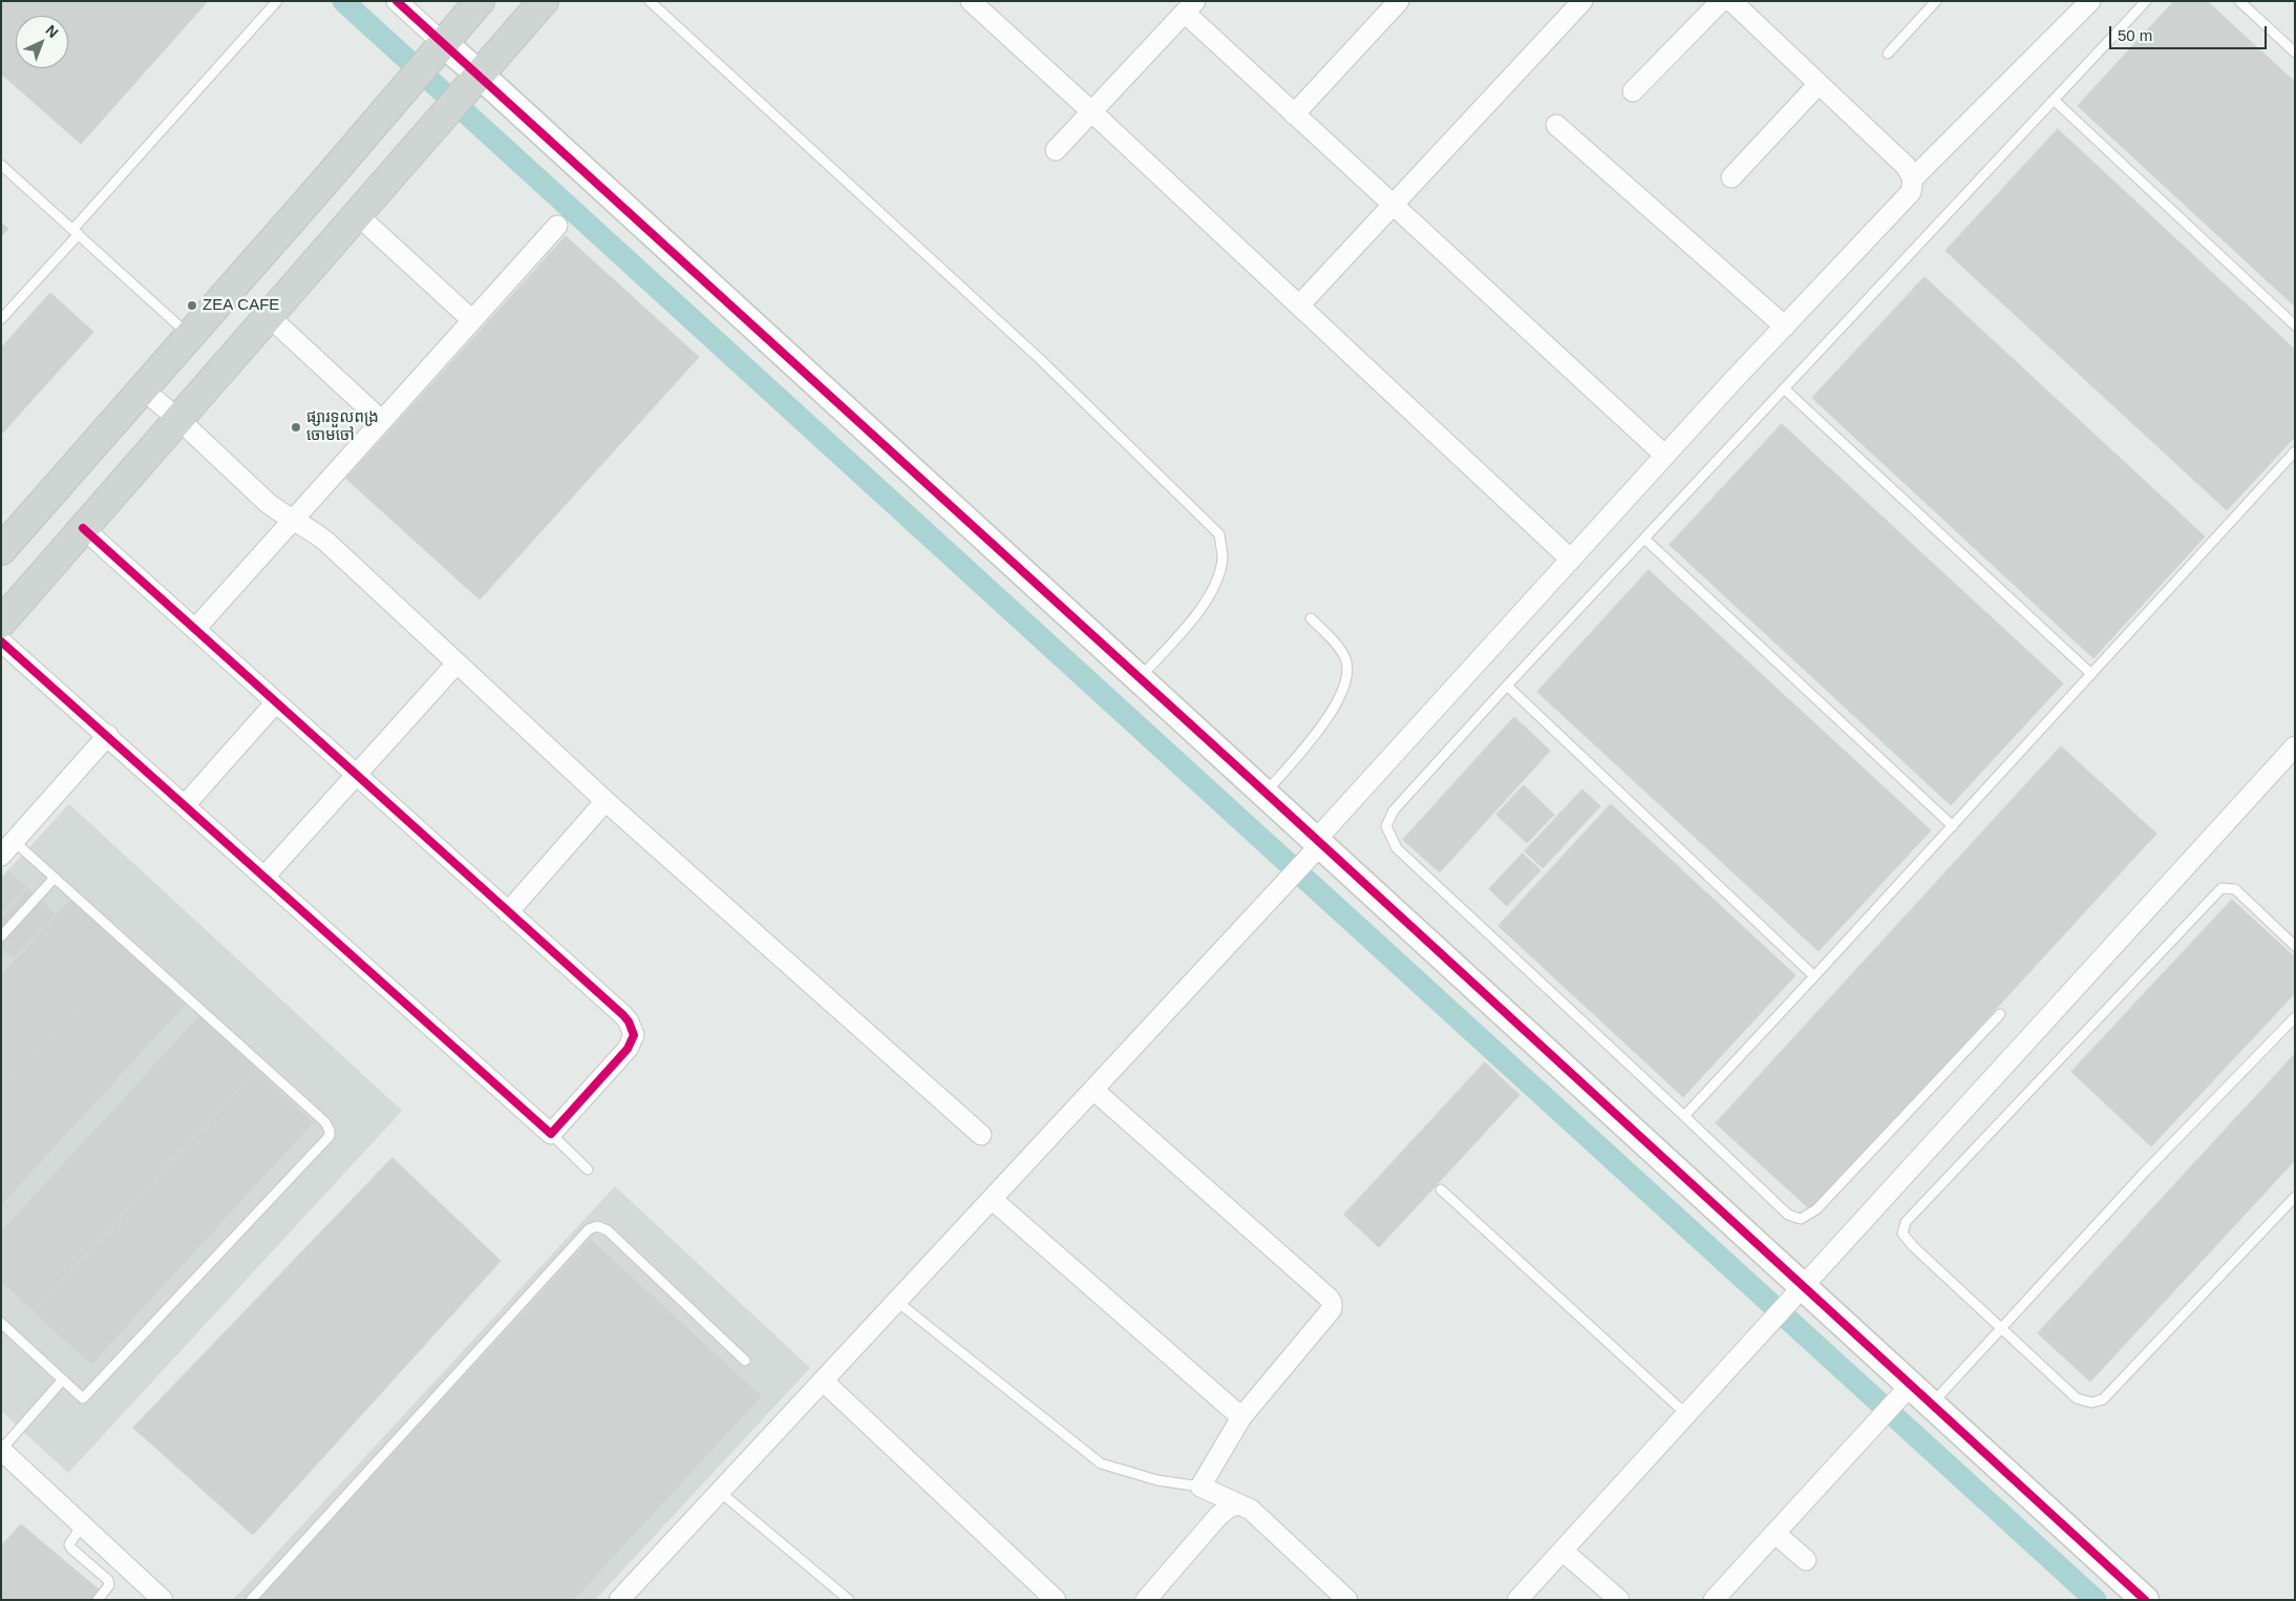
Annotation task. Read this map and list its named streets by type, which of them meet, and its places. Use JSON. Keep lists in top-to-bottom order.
{
  "places": ["ZEA CAFE", "ផ្សារទួលពង្រ ចោមចៅ"],
  "scale_bar": "50 m",
  "north": "top right"
}
